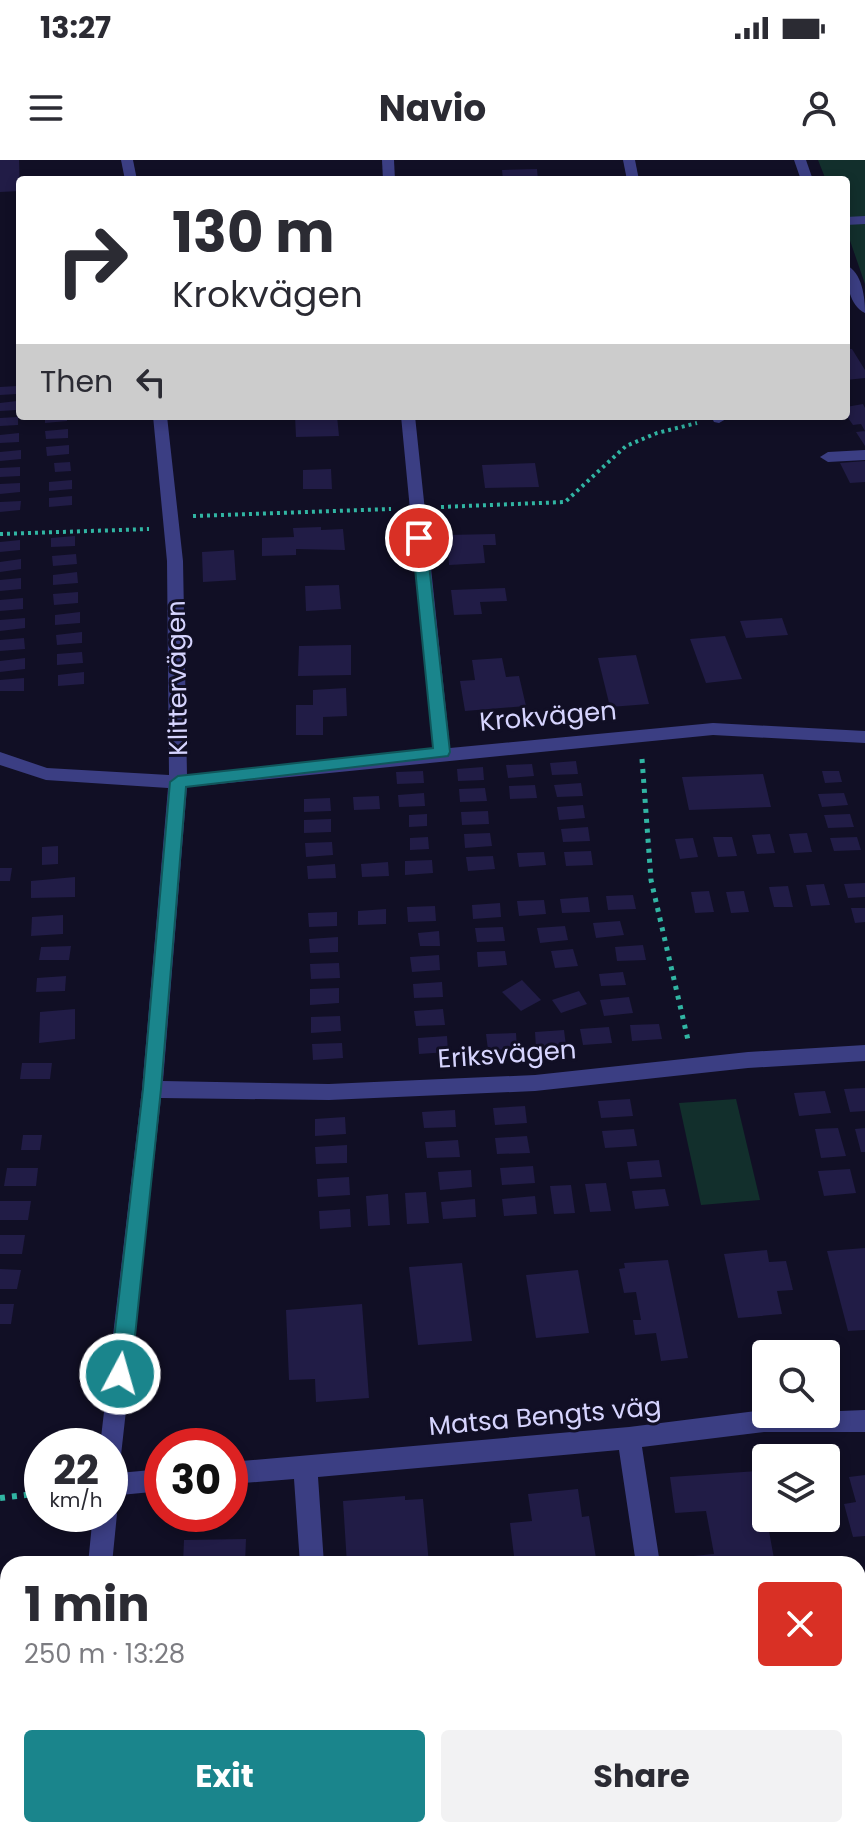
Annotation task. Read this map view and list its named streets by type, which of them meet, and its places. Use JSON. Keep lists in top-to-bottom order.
{
  "streets": {
    "street": [
      "Klittervägen",
      "Krokvägen",
      "Eriksvägen",
      "Matsa Bengts väg"
    ]
  },
  "crossings": [
    ["Klittervägen", "Krokvägen"],
    ["Klittervägen", "Eriksvägen"]
  ],
  "page": {
    "status": "13:27",
    "header": "Navio",
    "turn": ["130 m", "Krokvägen"],
    "then": "Then",
    "speed": "22 km/h",
    "limit": "30",
    "heading": ["1 min", "250 m · 13:28"],
    "buttons": ["Exit", "Share"]
  }
}
